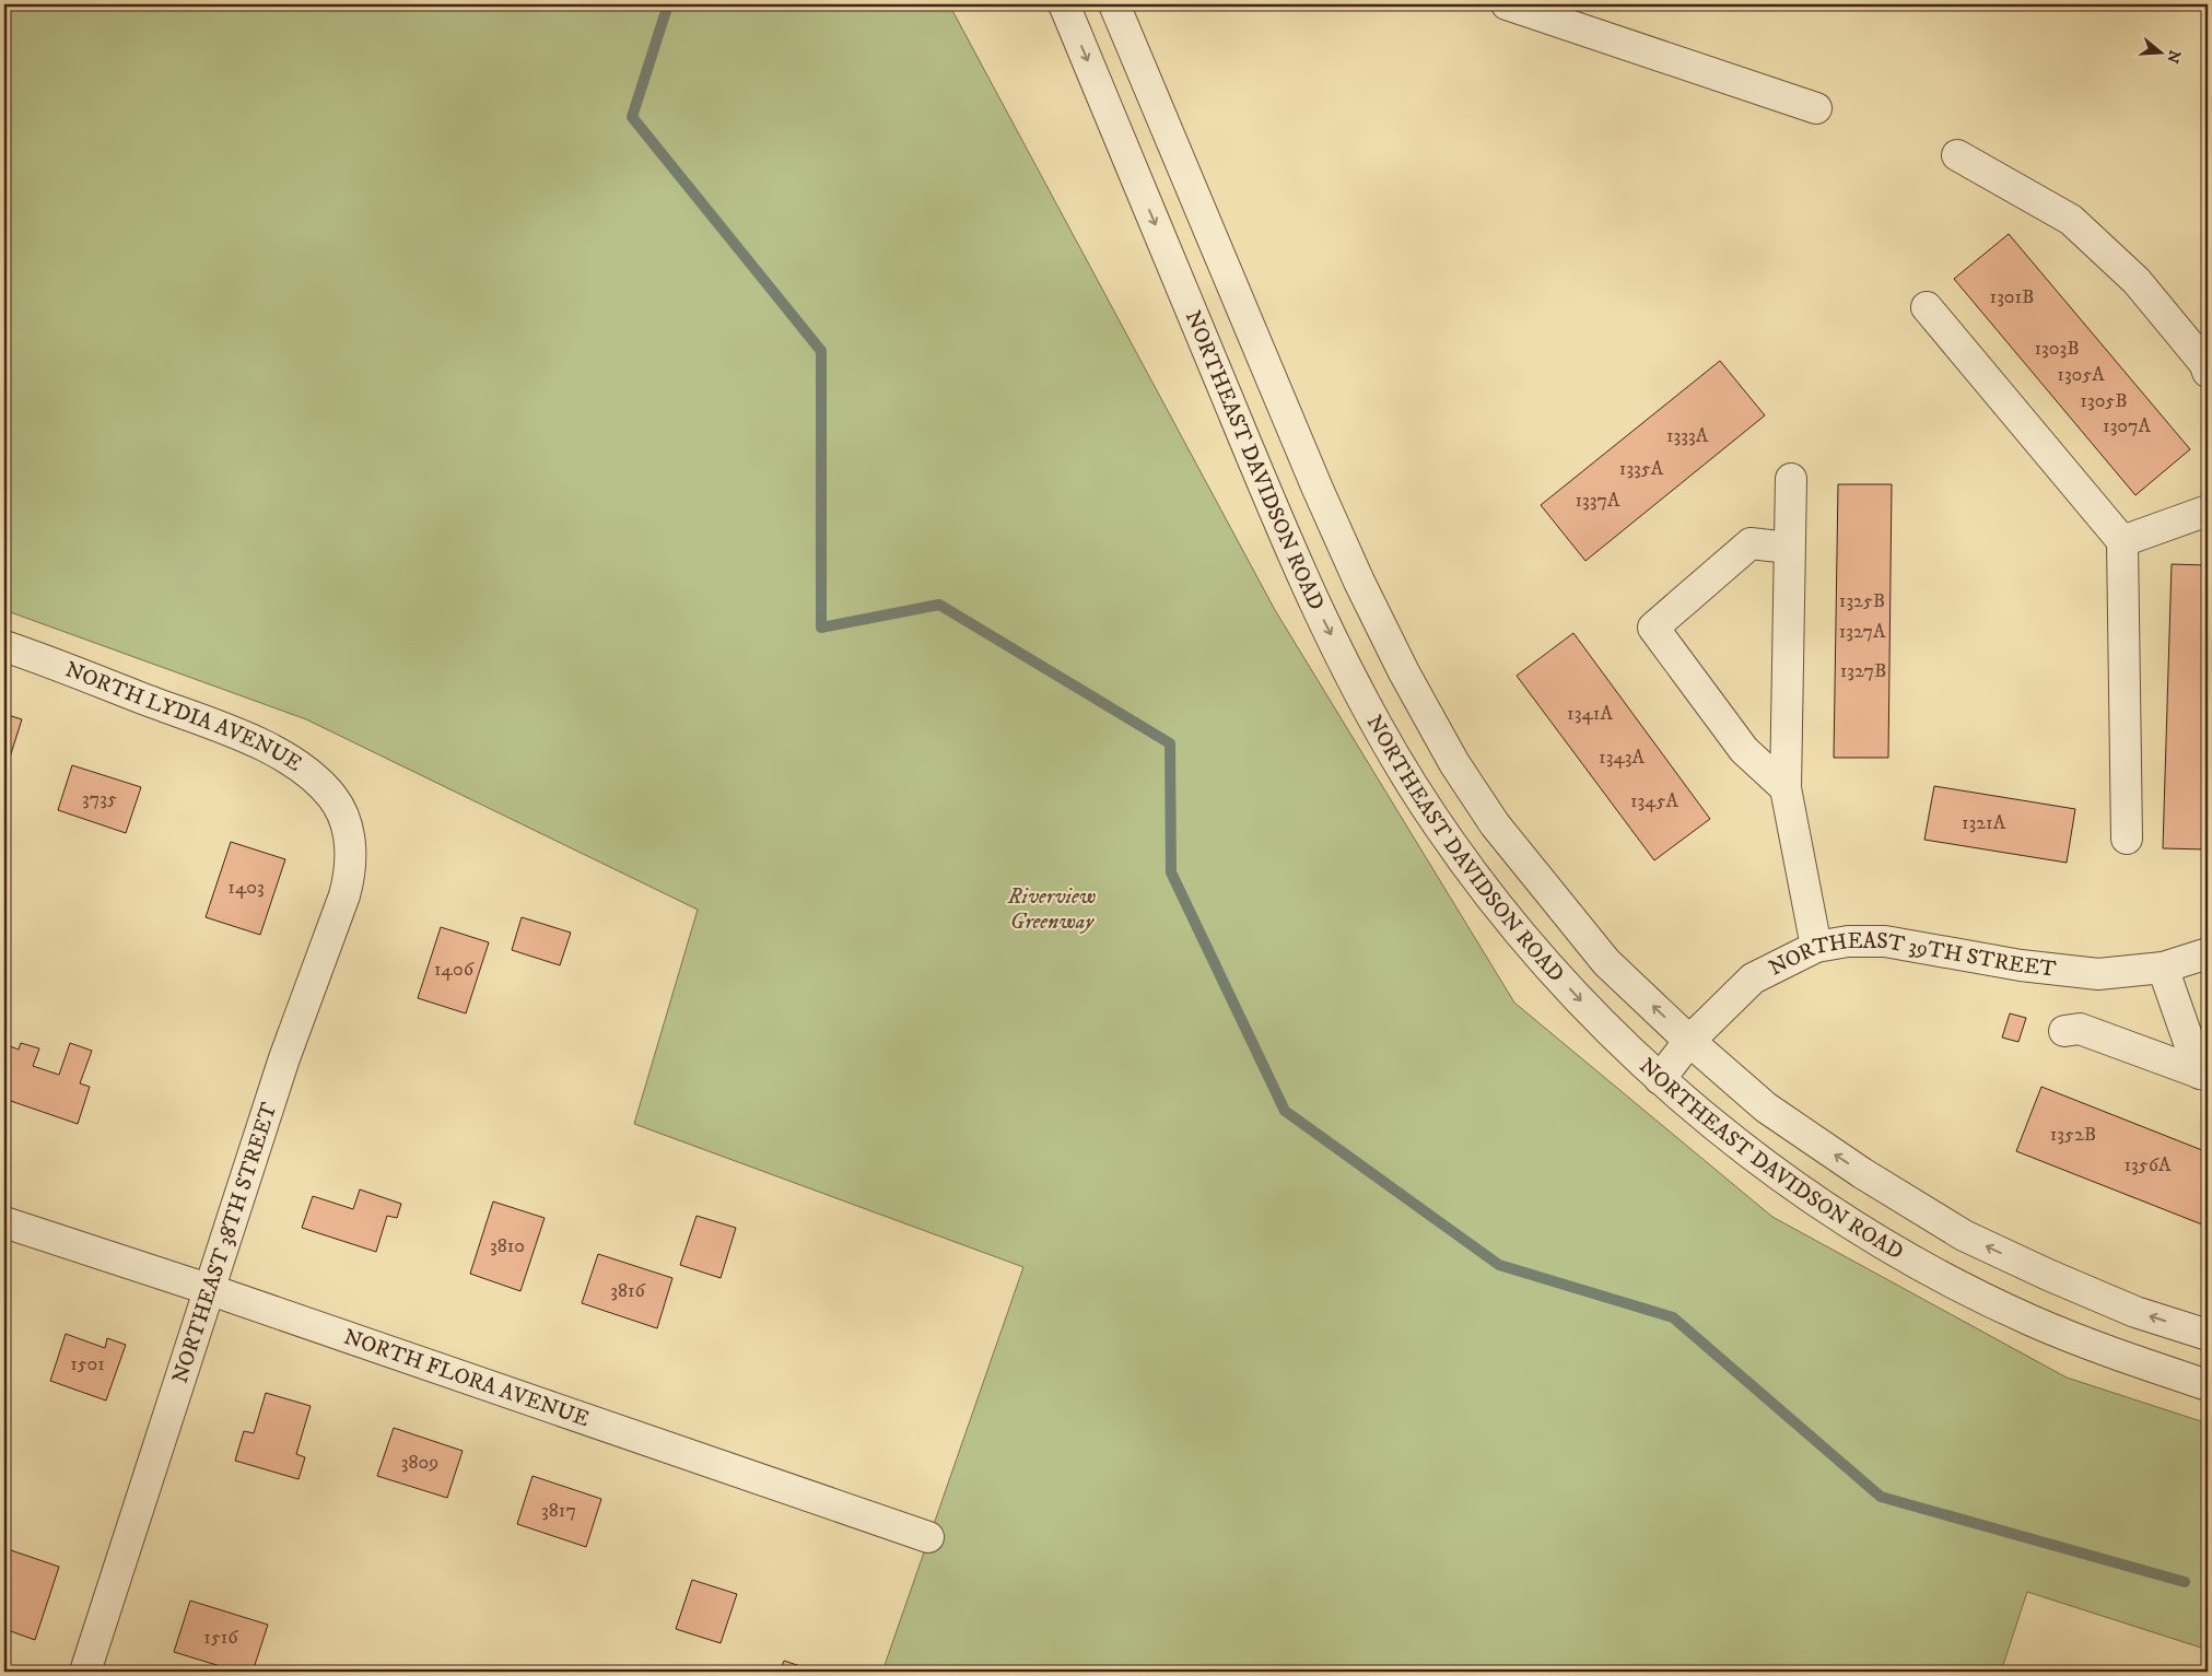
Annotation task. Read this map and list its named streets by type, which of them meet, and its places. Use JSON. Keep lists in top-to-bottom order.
{
  "streets": {
    "street": [
      "NORTHEAST DAVIDSON ROAD",
      "NORTH LYDIA AVENUE",
      "NORTHEAST 39TH STREET",
      "NORTHEAST 38TH STREET",
      "NORTH FLORA AVENUE"
    ]
  },
  "crossings": [
    ["NORTHEAST DAVIDSON ROAD", "NORTHEAST 39TH STREET"],
    ["NORTH LYDIA AVENUE", "NORTHEAST 38TH STREET"],
    ["NORTHEAST 38TH STREET", "NORTH FLORA AVENUE"]
  ],
  "parks": ["Riverview Greenway"],
  "house_numbers": [
    "1301B",
    "1303B",
    "1305A",
    "1305B",
    "1307A",
    "1333A",
    "1335A",
    "1337A",
    "1325B",
    "1327A",
    "1327B",
    "1341A",
    "1343A",
    "3735",
    "1345A",
    "1321A",
    "1403",
    "1406",
    "1352B",
    "1356A",
    "3810",
    "3816",
    "1501",
    "3809",
    "3817",
    "1516"
  ],
  "north": "right"
}
